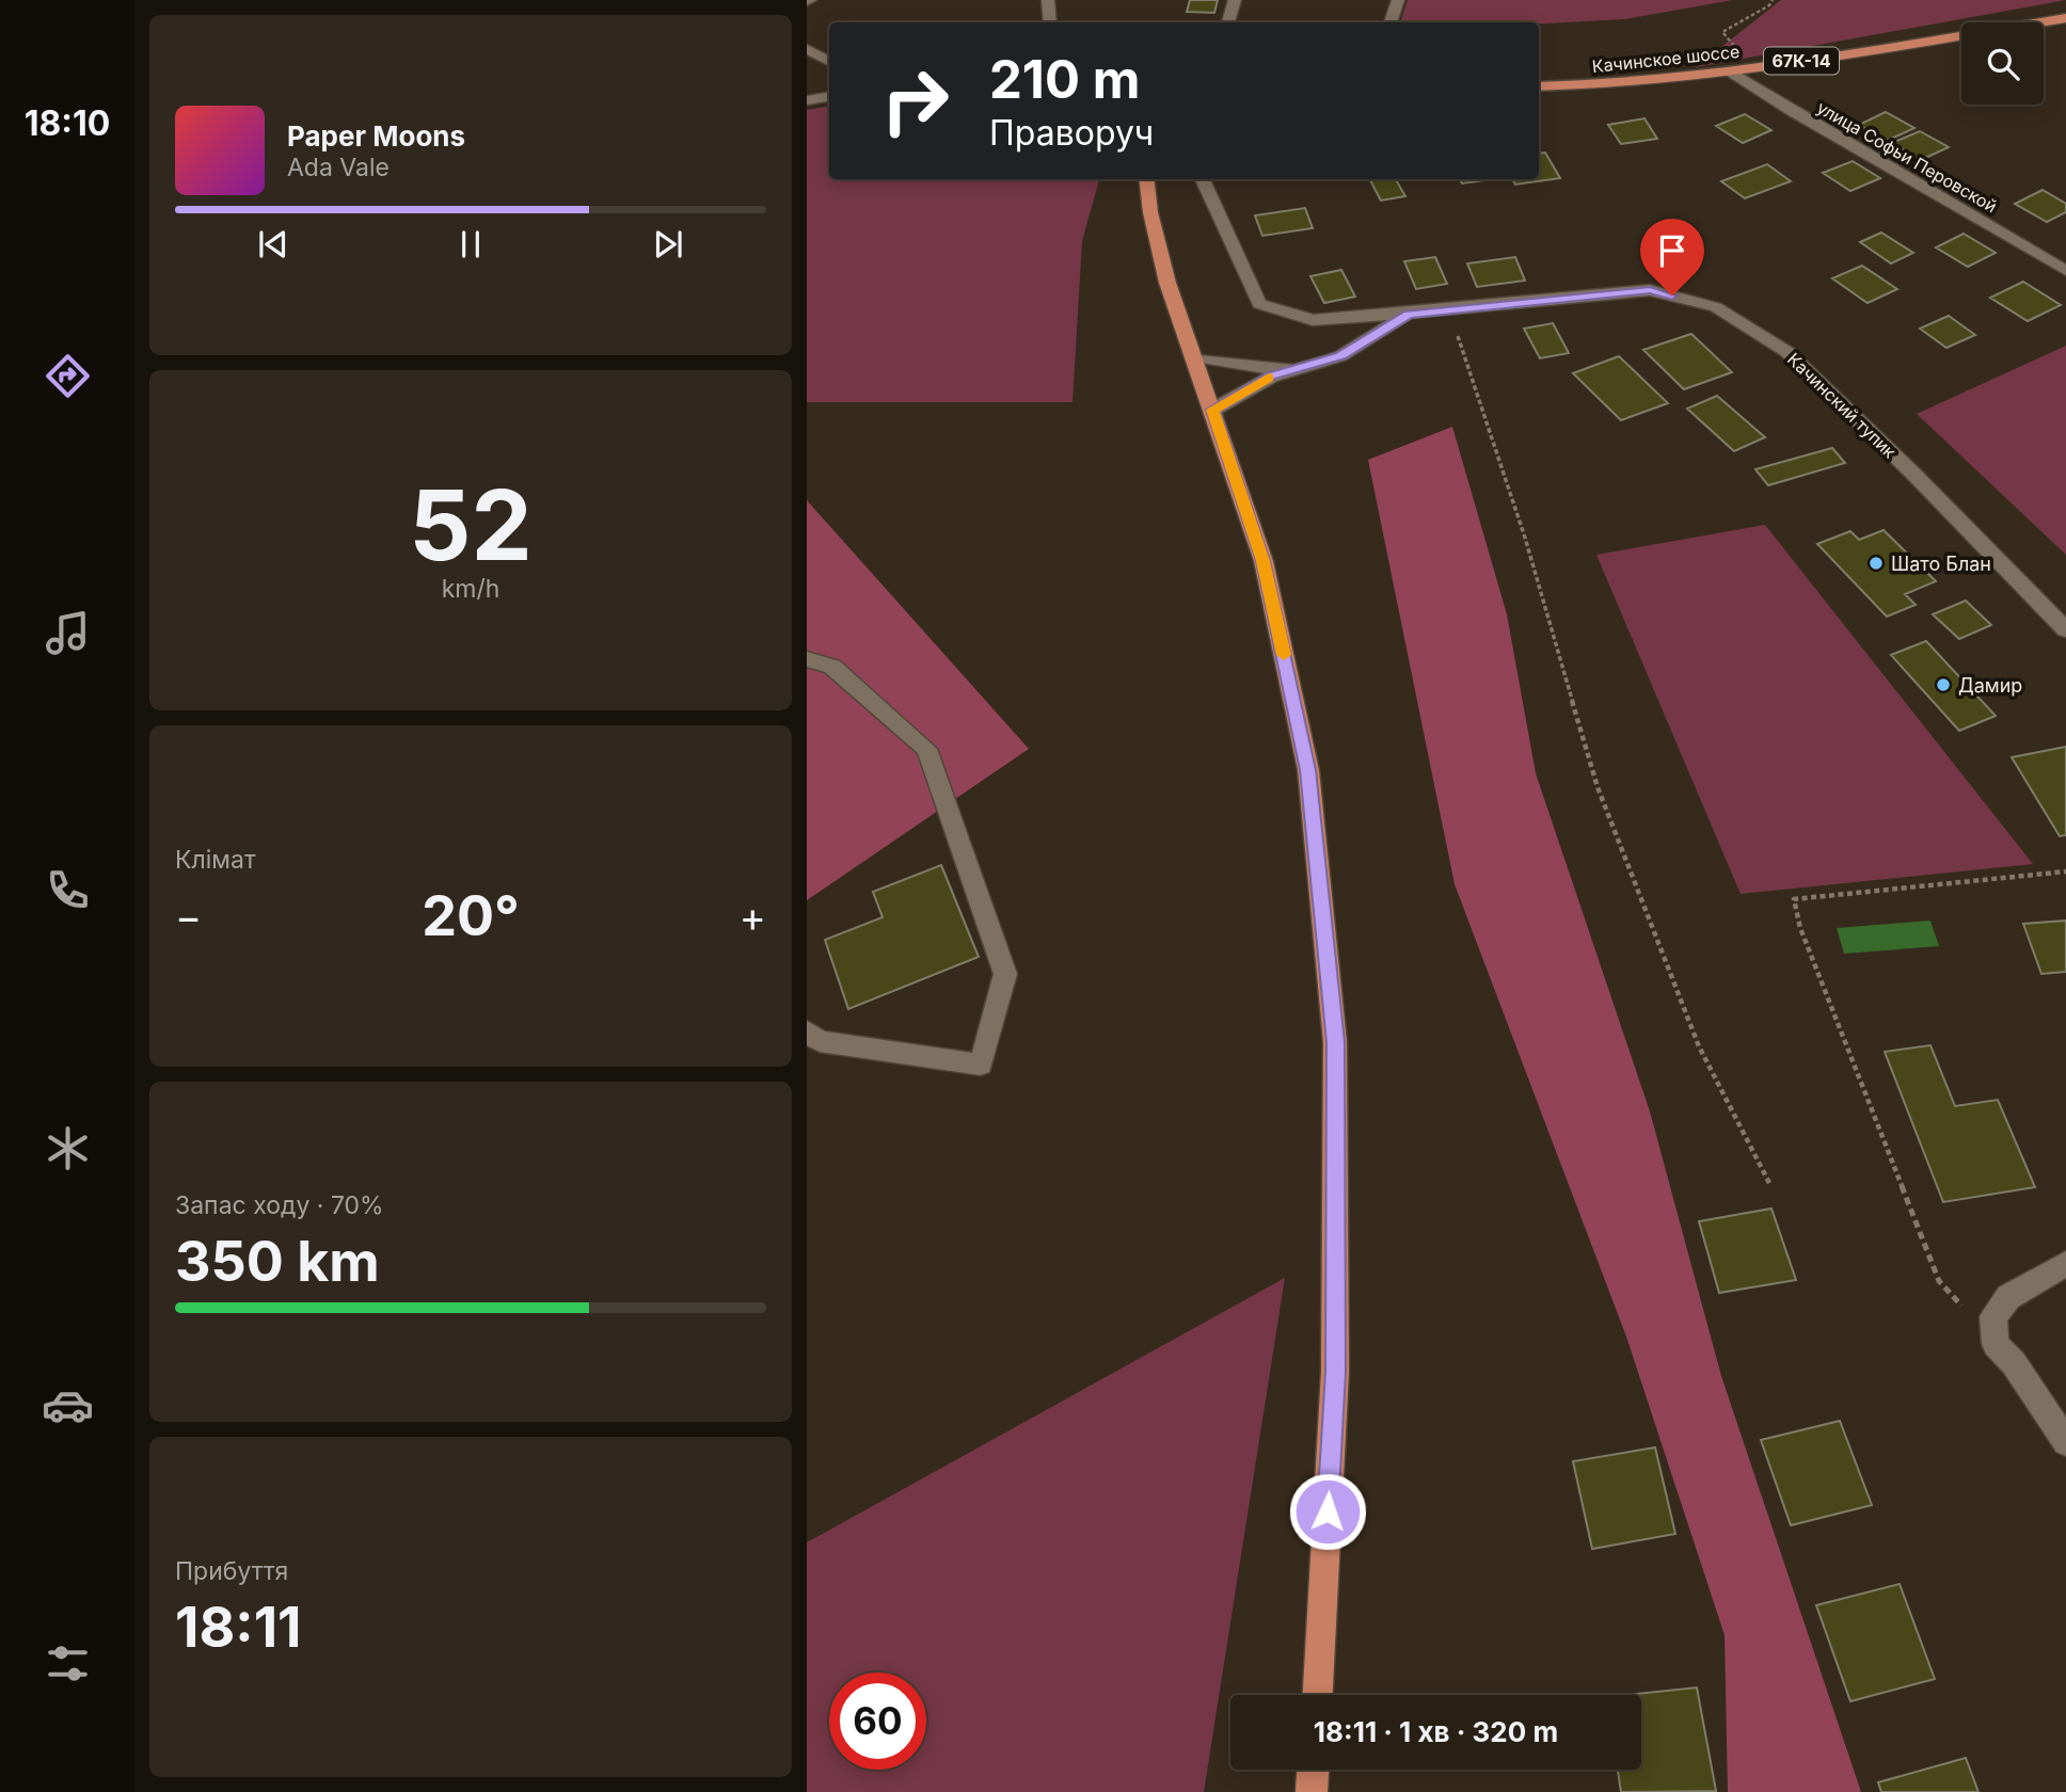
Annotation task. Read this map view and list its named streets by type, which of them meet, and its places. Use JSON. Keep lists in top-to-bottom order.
{
  "streets": {
    "main road": ["Качинское шоссе", "67К-14"],
    "street": ["улица Софьи Перовской", "Качинский тупик"]
  },
  "crossings": [
    ["Качинское шоссе", "улица Софьи Перовской"]
  ],
  "places": ["Шато Блан", "Дамир"],
  "page": {
    "tabs": "18:10",
    "turn": ["210 m", "Праворуч"],
    "song": ["Paper Moons", "Ada Vale"],
    "tile": [
      ["52", "km/h"],
      "Клімат",
      ["Запас ходу · 70%", "350 km"],
      ["Прибуття", "18:11"]
    ],
    "heat": ["−", "20°", "+"],
    "limit": "60",
    "trip": "18:11 · 1 хв · 320 m"
  }
}
